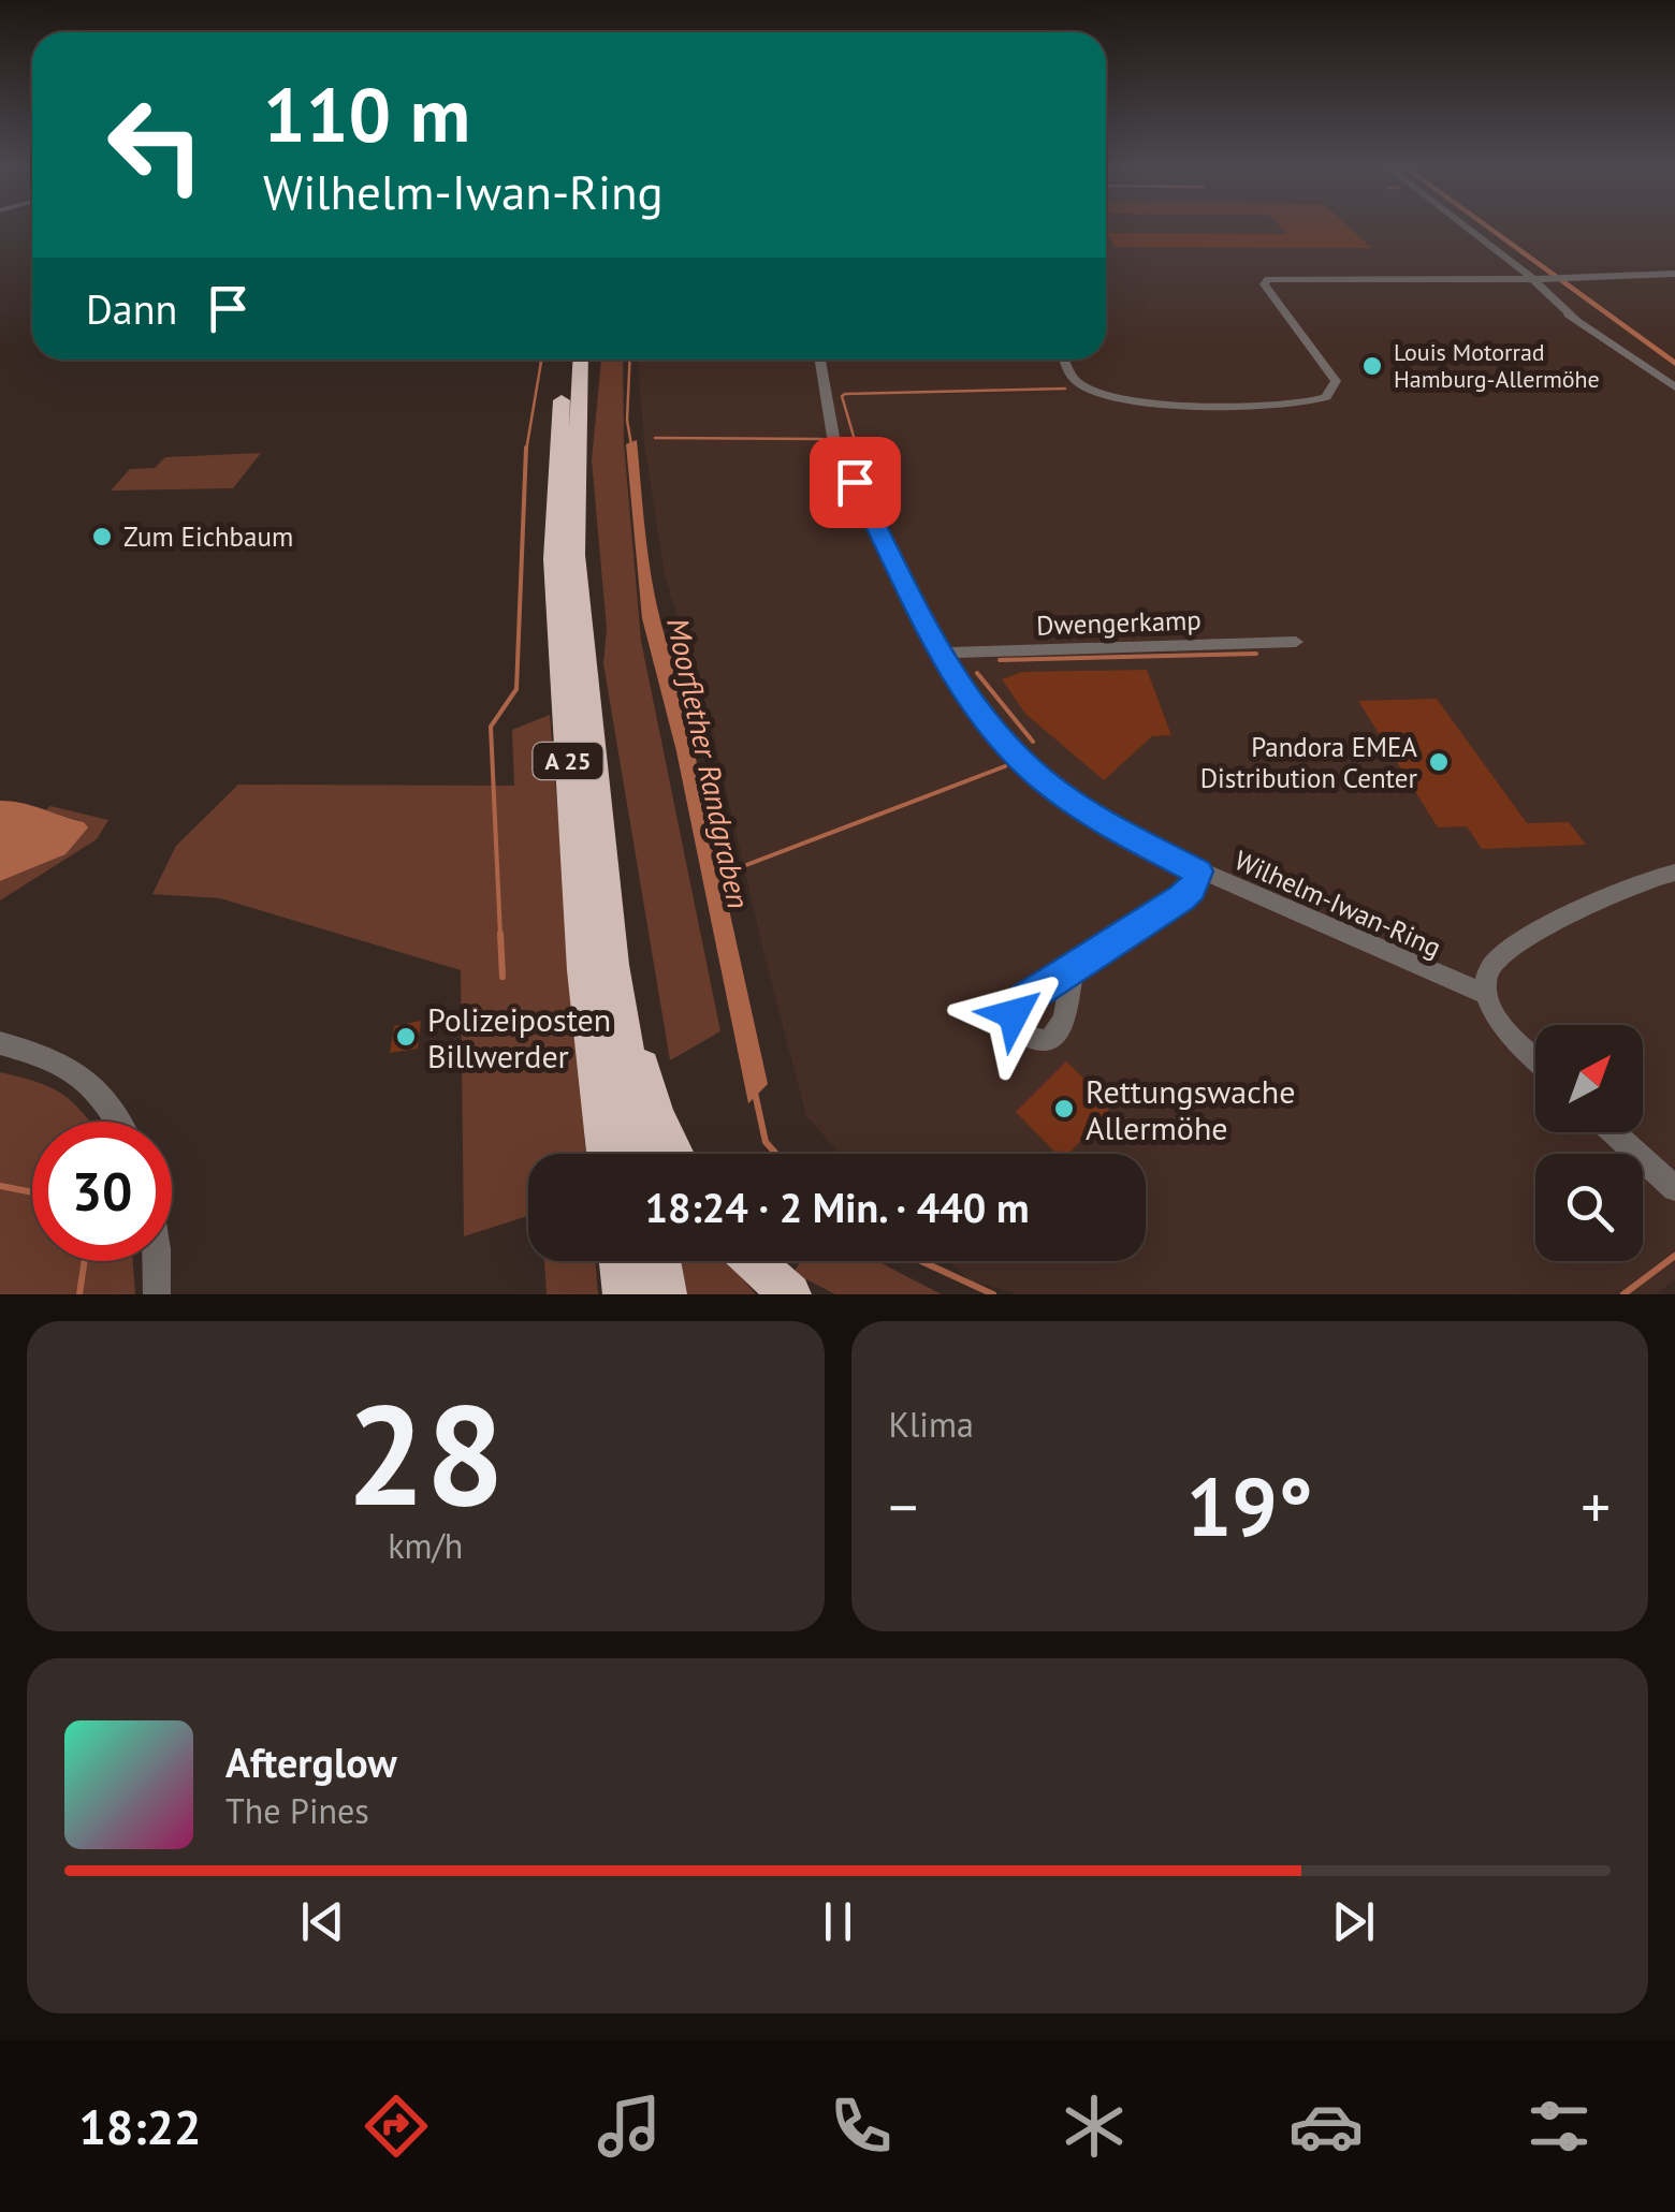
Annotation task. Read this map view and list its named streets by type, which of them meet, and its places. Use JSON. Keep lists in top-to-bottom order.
{
  "streets": {
    "highway": ["A 25"],
    "street": ["Dwengerkamp", "Wilhelm-Iwan-Ring"]
  },
  "crossings": [
    ["Dwengerkamp", "Wilhelm-Iwan-Ring"]
  ],
  "water": ["Moorflether Randgraben"],
  "places": [
    "Louis Motorrad Hamburg-Allermöhe",
    "Zum Eichbaum",
    "Pandora EMEA Distribution Center",
    "Polizeiposten Billwerder",
    "Rettungswache Allermöhe"
  ],
  "north": "top right",
  "page": {
    "turn": ["110 m", "Wilhelm-Iwan-Ring"],
    "then": "Dann",
    "limit": "30",
    "trip": "18:24 · 2 Min. · 440 m",
    "tile": [
      ["28", "km/h"],
      "Klima"
    ],
    "heat": ["−", "19°", "+"],
    "song": ["Afterglow", "The Pines"],
    "tabs": "18:22"
  }
}
